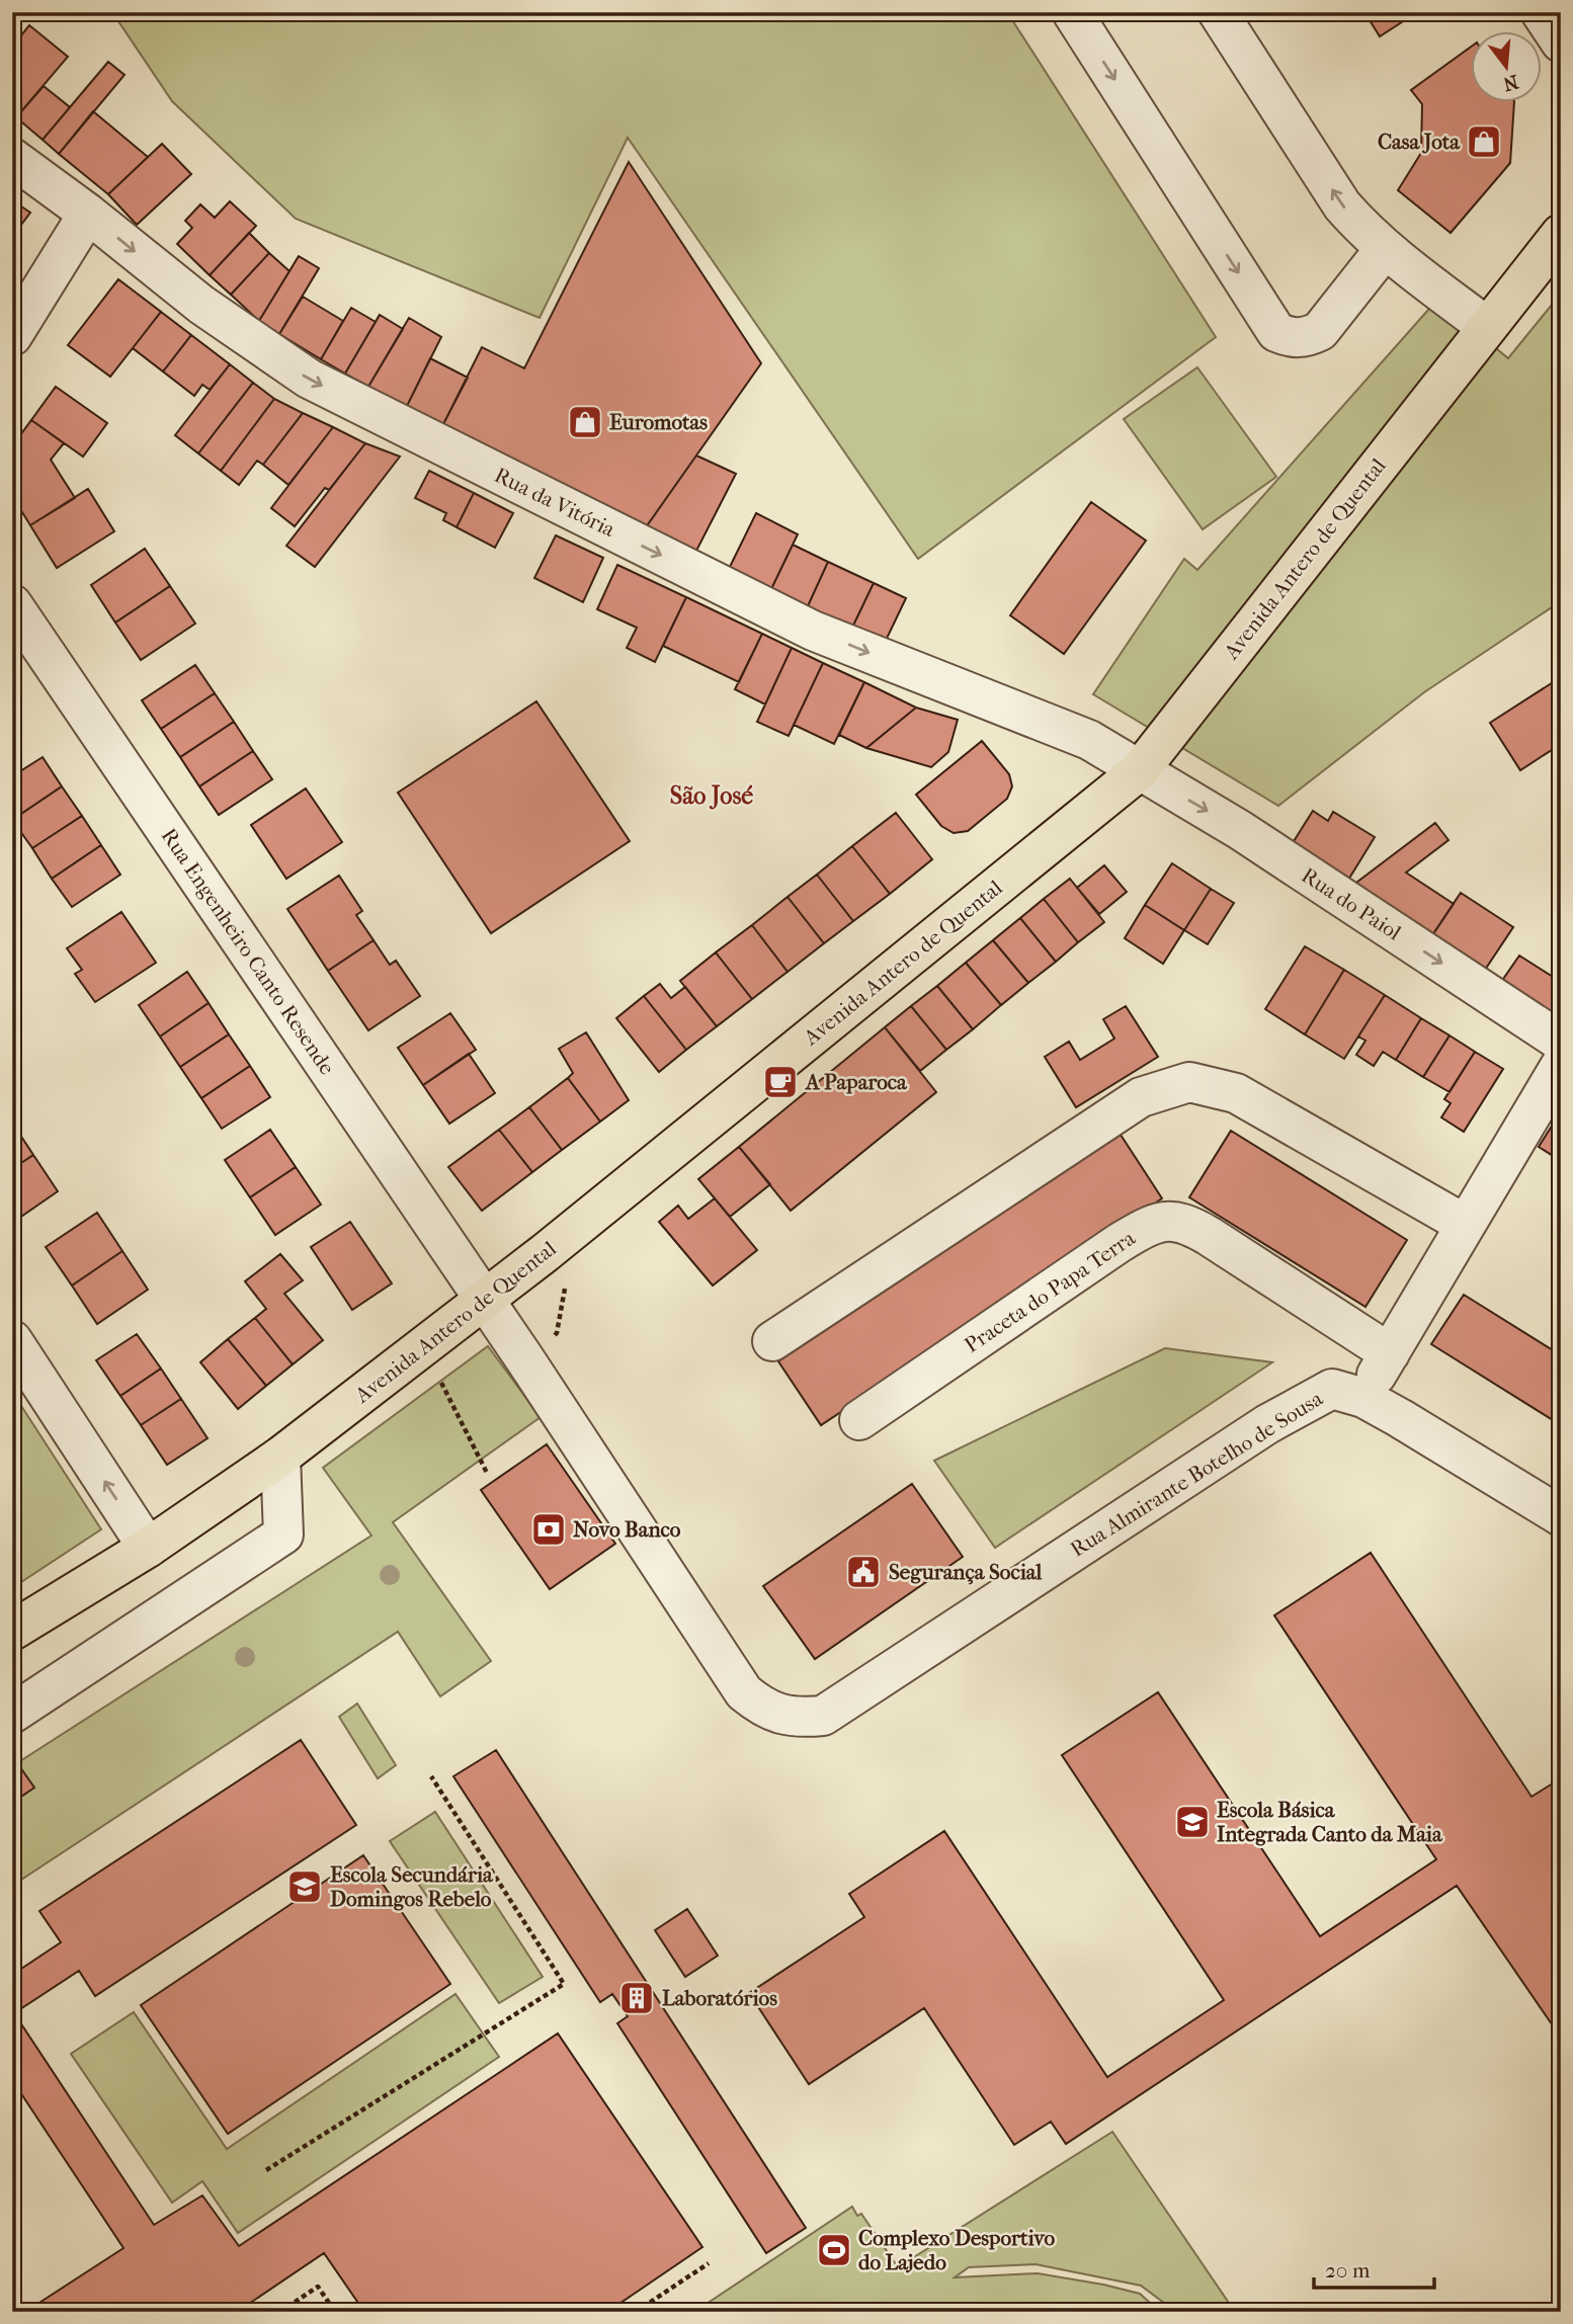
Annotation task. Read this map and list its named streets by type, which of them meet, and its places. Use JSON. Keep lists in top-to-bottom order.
{
  "streets": {
    "main road": ["Avenida Antero de Quental"],
    "street": [
      "Rua da Vitória",
      "Rua do Paiol",
      "Rua Engenheiro Canto Resende",
      "Praceta do Papa Terra",
      "Rua Almirante Botelho de Sousa"
    ]
  },
  "crossings": [
    ["Rua da Vitória", "Avenida Antero de Quental"],
    ["Rua da Vitória", "Rua do Paiol"],
    ["Avenida Antero de Quental", "Rua do Paiol"],
    ["Avenida Antero de Quental", "Rua Engenheiro Canto Resende"],
    ["Avenida Antero de Quental", "Rua Almirante Botelho de Sousa"],
    ["Rua Engenheiro Canto Resende", "Rua Almirante Botelho de Sousa"]
  ],
  "one_way": ["Rua da Vitória", "Rua do Paiol"],
  "districts": ["São José"],
  "places": {
    "shop": ["Casa Jota", "Euromotas"],
    "cafe": ["A Paparoca"],
    "bank": ["Novo Banco"],
    "public building": ["Segurança Social"],
    "school or university": ["Escola Básica Integrada Canto da Maia", "Escola Secundária Domingos Rebelo"],
    "building": ["Laboratórios"],
    "sports": ["Complexo Desportivo do Lajedo"]
  },
  "scale_bar": "20 m",
  "north": "bottom"
}
